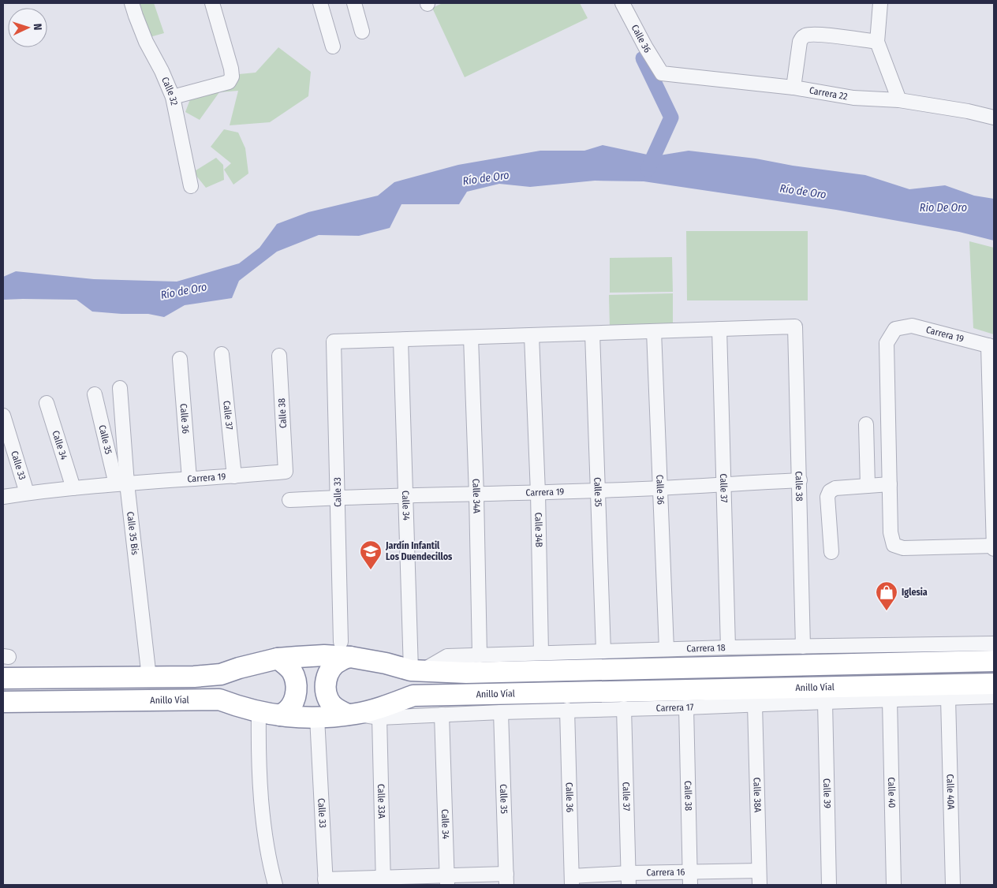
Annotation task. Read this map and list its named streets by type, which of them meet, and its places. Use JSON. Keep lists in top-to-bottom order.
{
  "streets": {
    "highway": ["Anillo Víal"],
    "street": [
      "Calle 36",
      "Calle 32",
      "Carrera 22",
      "Carrera 19",
      "Calle 38",
      "Calle 37",
      "Calle 35",
      "Calle 34",
      "Calle 33",
      "Calle 34A",
      "Calle 34B",
      "Calle 35 Bis",
      "Carrera 18",
      "Carrera 17",
      "Calle 40A",
      "Calle 40",
      "Calle 39",
      "Calle 38A",
      "Calle 33A",
      "Carrera 16"
    ]
  },
  "crossings": [
    ["Calle 36", "Carrera 22"],
    ["Calle 36", "Carrera 19"],
    ["Calle 36", "Carrera 18"],
    ["Calle 36", "Carrera 17"],
    ["Calle 36", "Carrera 16"],
    ["Carrera 19", "Calle 38"],
    ["Carrera 19", "Calle 37"],
    ["Carrera 19", "Calle 35"],
    ["Carrera 19", "Calle 34"],
    ["Carrera 19", "Calle 33"],
    ["Carrera 19", "Calle 34A"],
    ["Carrera 19", "Calle 34B"],
    ["Carrera 19", "Calle 35 Bis"],
    ["Calle 38", "Calle 37"],
    ["Calle 38", "Carrera 18"],
    ["Calle 38", "Carrera 17"],
    ["Calle 38", "Carrera 16"],
    ["Calle 37", "Carrera 18"],
    ["Calle 37", "Carrera 17"],
    ["Calle 37", "Carrera 16"],
    ["Calle 35", "Calle 35 Bis"],
    ["Calle 35", "Carrera 18"],
    ["Calle 35", "Carrera 17"],
    ["Calle 34", "Calle 33"],
    ["Calle 34", "Carrera 18"],
    ["Calle 34", "Carrera 17"],
    ["Calle 33", "Anillo Víal"],
    ["Calle 34A", "Carrera 18"],
    ["Calle 34B", "Carrera 18"],
    ["Anillo Víal", "Carrera 17"],
    ["Carrera 17", "Calle 40A"],
    ["Carrera 17", "Calle 40"],
    ["Carrera 17", "Calle 39"],
    ["Carrera 17", "Calle 38A"],
    ["Carrera 17", "Calle 33A"],
    ["Calle 38A", "Carrera 16"]
  ],
  "water": ["Río de Oro", "Rio De Oro"],
  "places": {
    "school or university": ["Jardín Infantil Los Duendecillos"],
    "shop": ["Iglesia"]
  },
  "north": "right"
}
